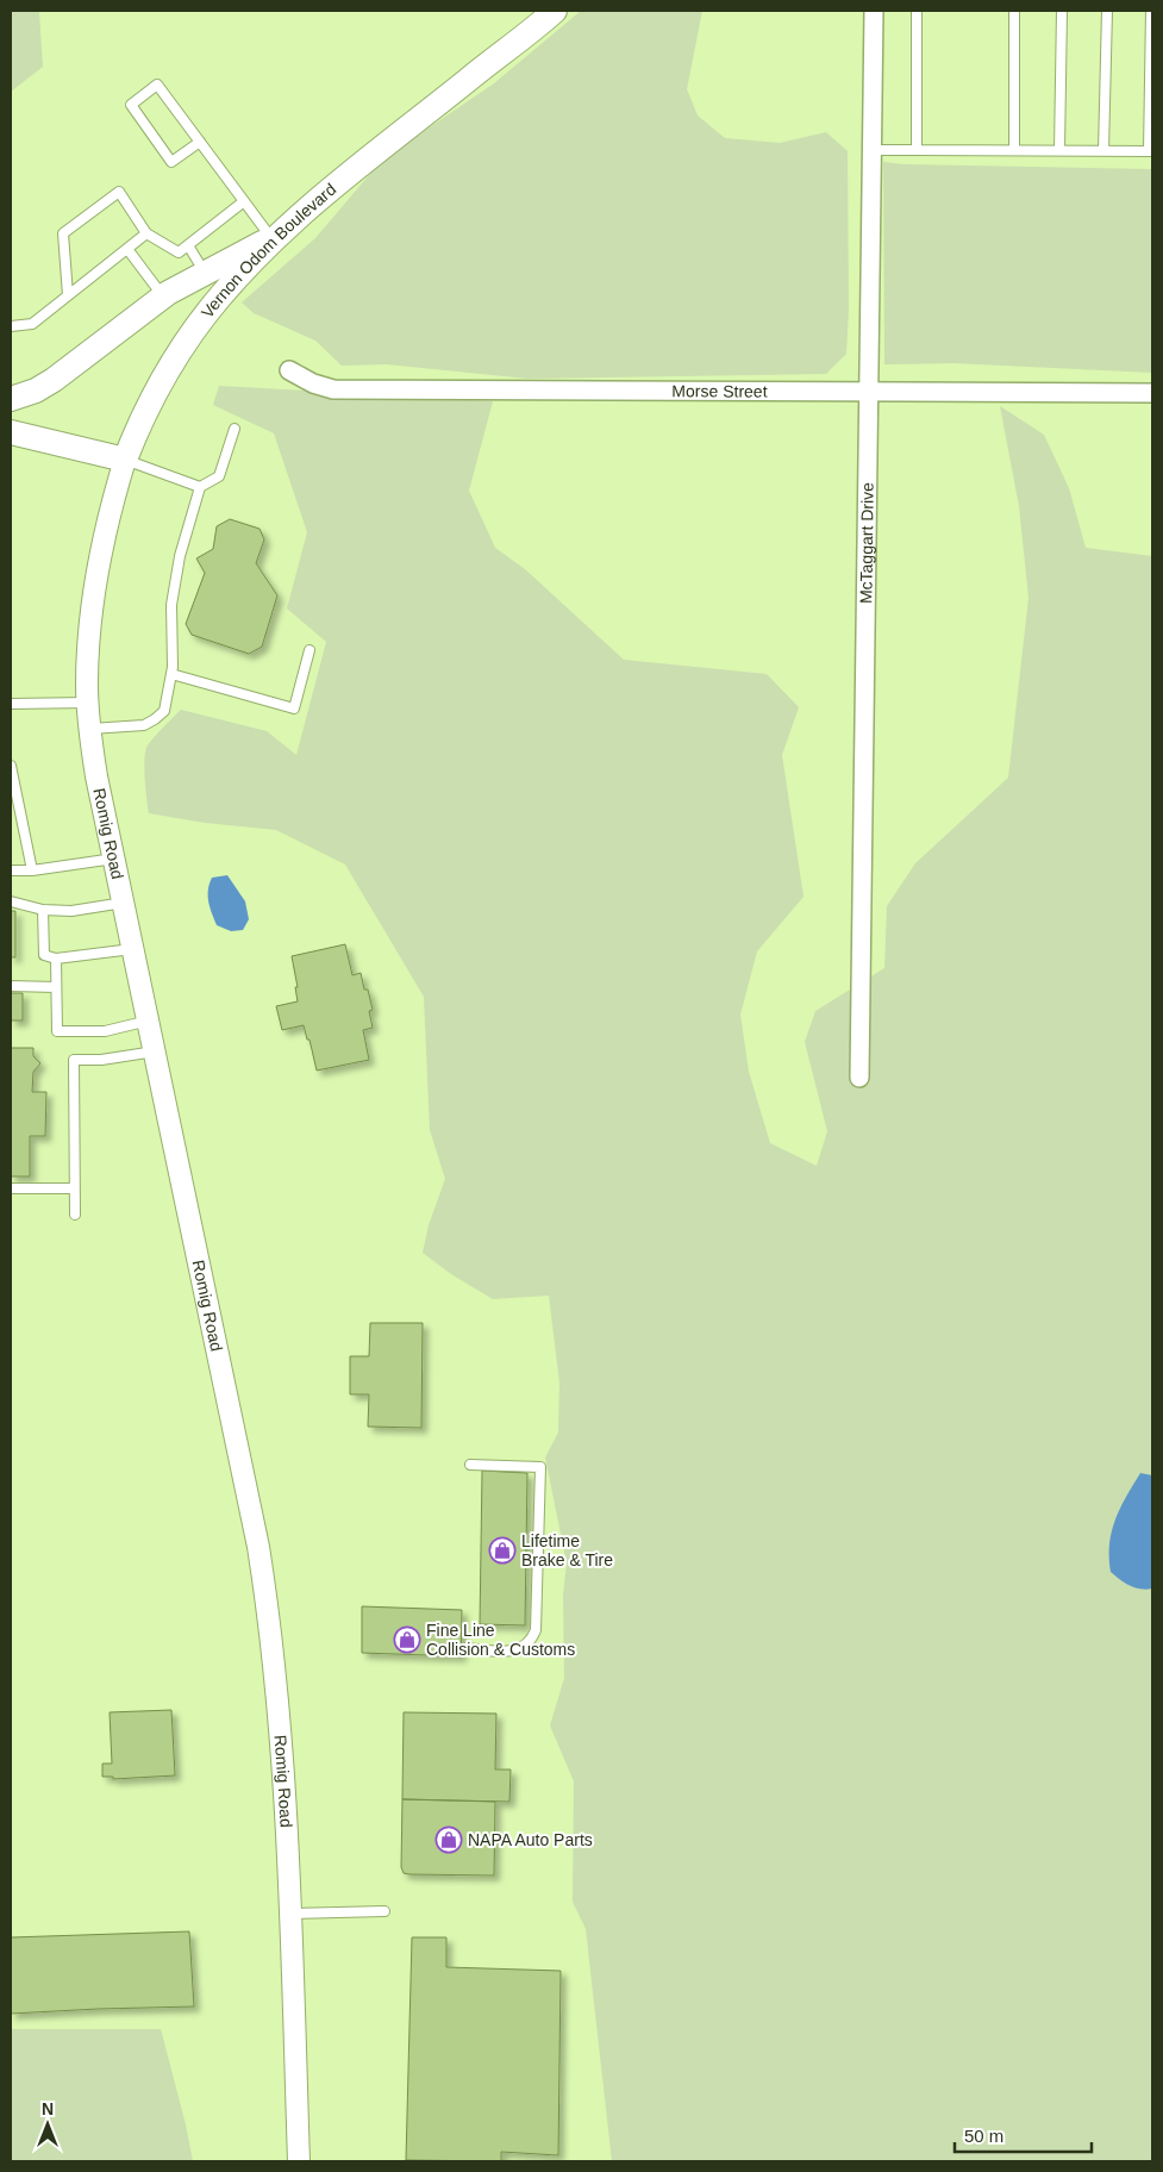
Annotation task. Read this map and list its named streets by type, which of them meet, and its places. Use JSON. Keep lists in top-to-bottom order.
{
  "streets": {
    "main road": ["Vernon Odom Boulevard"],
    "street": ["Morse Street", "McTaggart Drive", "Romig Road"]
  },
  "crossings": [
    ["Vernon Odom Boulevard", "Romig Road"],
    ["Morse Street", "McTaggart Drive"]
  ],
  "places": {
    "shop": ["Lifetime Brake & Tire", "Fine Line Collision & Customs", "NAPA Auto Parts"]
  },
  "scale_bar": "50 m",
  "north": "top"
}
